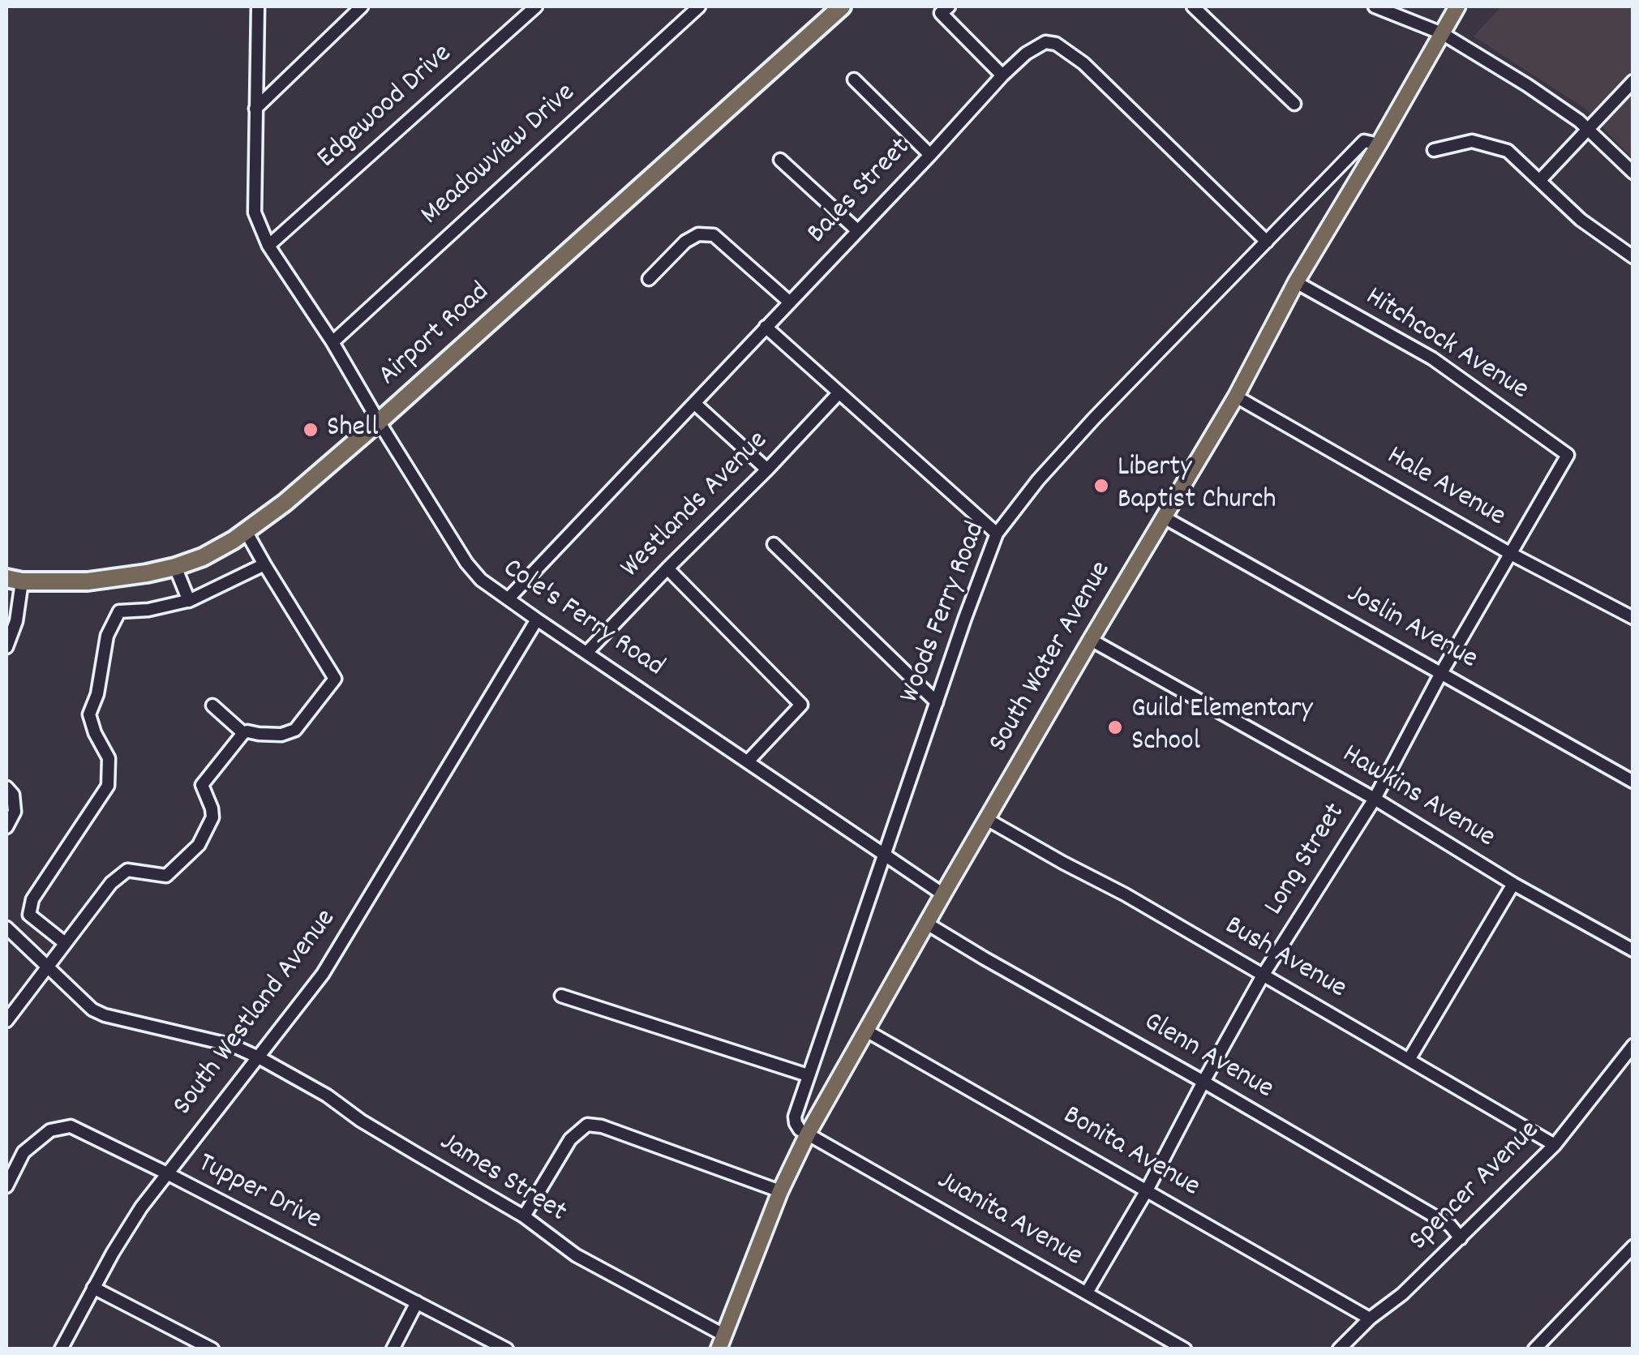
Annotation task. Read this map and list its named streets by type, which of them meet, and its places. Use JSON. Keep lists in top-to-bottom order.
{
  "streets": {
    "highway": ["Airport Road"],
    "main road": ["South Water Avenue"],
    "street": [
      "Edgewood Drive",
      "Meadowview Drive",
      "Bales Street",
      "Hitchcock Avenue",
      "Hale Avenue",
      "Westlands Avenue",
      "Woods Ferry Road",
      "Cole's Ferry Road",
      "Joslin Avenue",
      "Hawkins Avenue",
      "Long Street",
      "Bush Avenue",
      "South Westland Avenue",
      "Glenn Avenue",
      "Bonita Avenue",
      "James Street",
      "Spencer Avenue",
      "Tupper Drive",
      "Juanita Avenue"
    ]
  },
  "crossings": [
    ["Edgewood Drive", "Cole's Ferry Road"],
    ["Meadowview Drive", "Cole's Ferry Road"],
    ["Bales Street", "Woods Ferry Road"],
    ["Bales Street", "Cole's Ferry Road"],
    ["Airport Road", "Cole's Ferry Road"],
    ["Hitchcock Avenue", "South Water Avenue"],
    ["Hitchcock Avenue", "Long Street"],
    ["Hale Avenue", "South Water Avenue"],
    ["Hale Avenue", "Long Street"],
    ["Westlands Avenue", "Cole's Ferry Road"],
    ["Woods Ferry Road", "Cole's Ferry Road"],
    ["Woods Ferry Road", "South Water Avenue"],
    ["Woods Ferry Road", "Juanita Avenue"],
    ["Cole's Ferry Road", "South Water Avenue"],
    ["Cole's Ferry Road", "South Westland Avenue"],
    ["Joslin Avenue", "South Water Avenue"],
    ["Joslin Avenue", "Long Street"],
    ["South Water Avenue", "Hawkins Avenue"],
    ["South Water Avenue", "Bush Avenue"],
    ["South Water Avenue", "Glenn Avenue"],
    ["South Water Avenue", "Bonita Avenue"],
    ["South Water Avenue", "James Street"],
    ["South Water Avenue", "Juanita Avenue"],
    ["Hawkins Avenue", "Long Street"],
    ["Long Street", "Bush Avenue"],
    ["Long Street", "Glenn Avenue"],
    ["Long Street", "Bonita Avenue"],
    ["Long Street", "Juanita Avenue"],
    ["Bush Avenue", "Spencer Avenue"],
    ["South Westland Avenue", "James Street"],
    ["South Westland Avenue", "Tupper Drive"],
    ["Glenn Avenue", "Spencer Avenue"],
    ["Bonita Avenue", "Spencer Avenue"]
  ],
  "places": ["Shell", "Liberty Baptist Church", "Guild Elementary School"]
}
